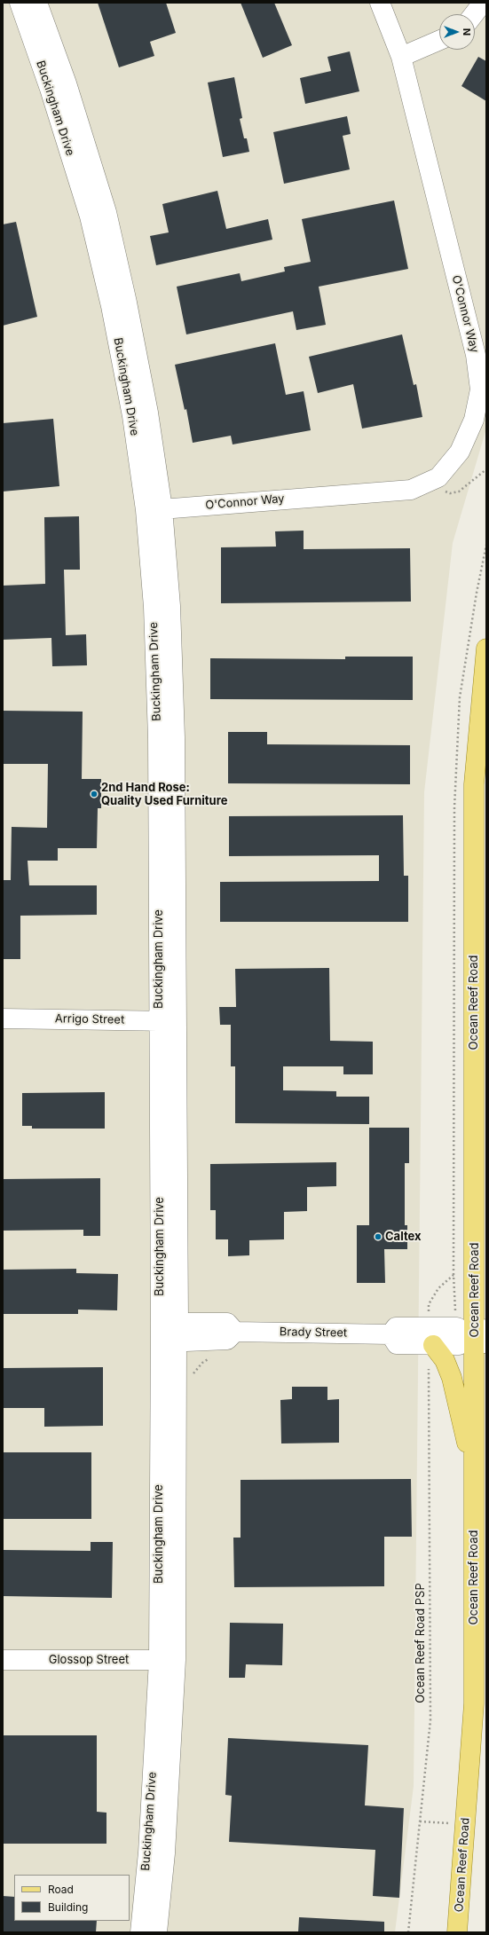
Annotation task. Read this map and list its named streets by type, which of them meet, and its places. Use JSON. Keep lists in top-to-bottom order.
{
  "streets": {
    "main road": ["Ocean Reef Road"],
    "street": [
      "Buckingham Drive",
      "O'Connor Way",
      "Arrigo Street",
      "Brady Street",
      "Glossop Street"
    ],
    "path": ["Ocean Reef Road PSP"]
  },
  "crossings": [
    ["Buckingham Drive", "O'Connor Way"],
    ["Buckingham Drive", "Arrigo Street"],
    ["Buckingham Drive", "Glossop Street"]
  ],
  "places": ["2nd Hand Rose: Quality Used Furniture", "Caltex"],
  "legend": ["Road", "Building"],
  "north": "right"
}
